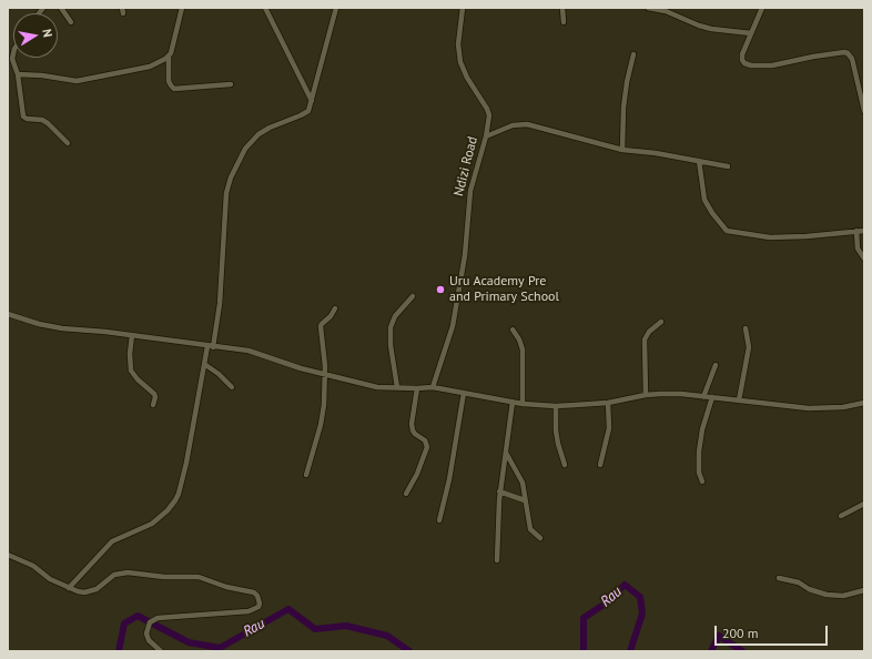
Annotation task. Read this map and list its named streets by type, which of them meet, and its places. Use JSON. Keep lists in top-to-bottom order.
{
  "streets": {
    "street": ["Ndizi Road"]
  },
  "water": ["Rau"],
  "places": ["Uru Academy Pre and Primary School"],
  "scale_bar": "200 m",
  "north": "right"
}
